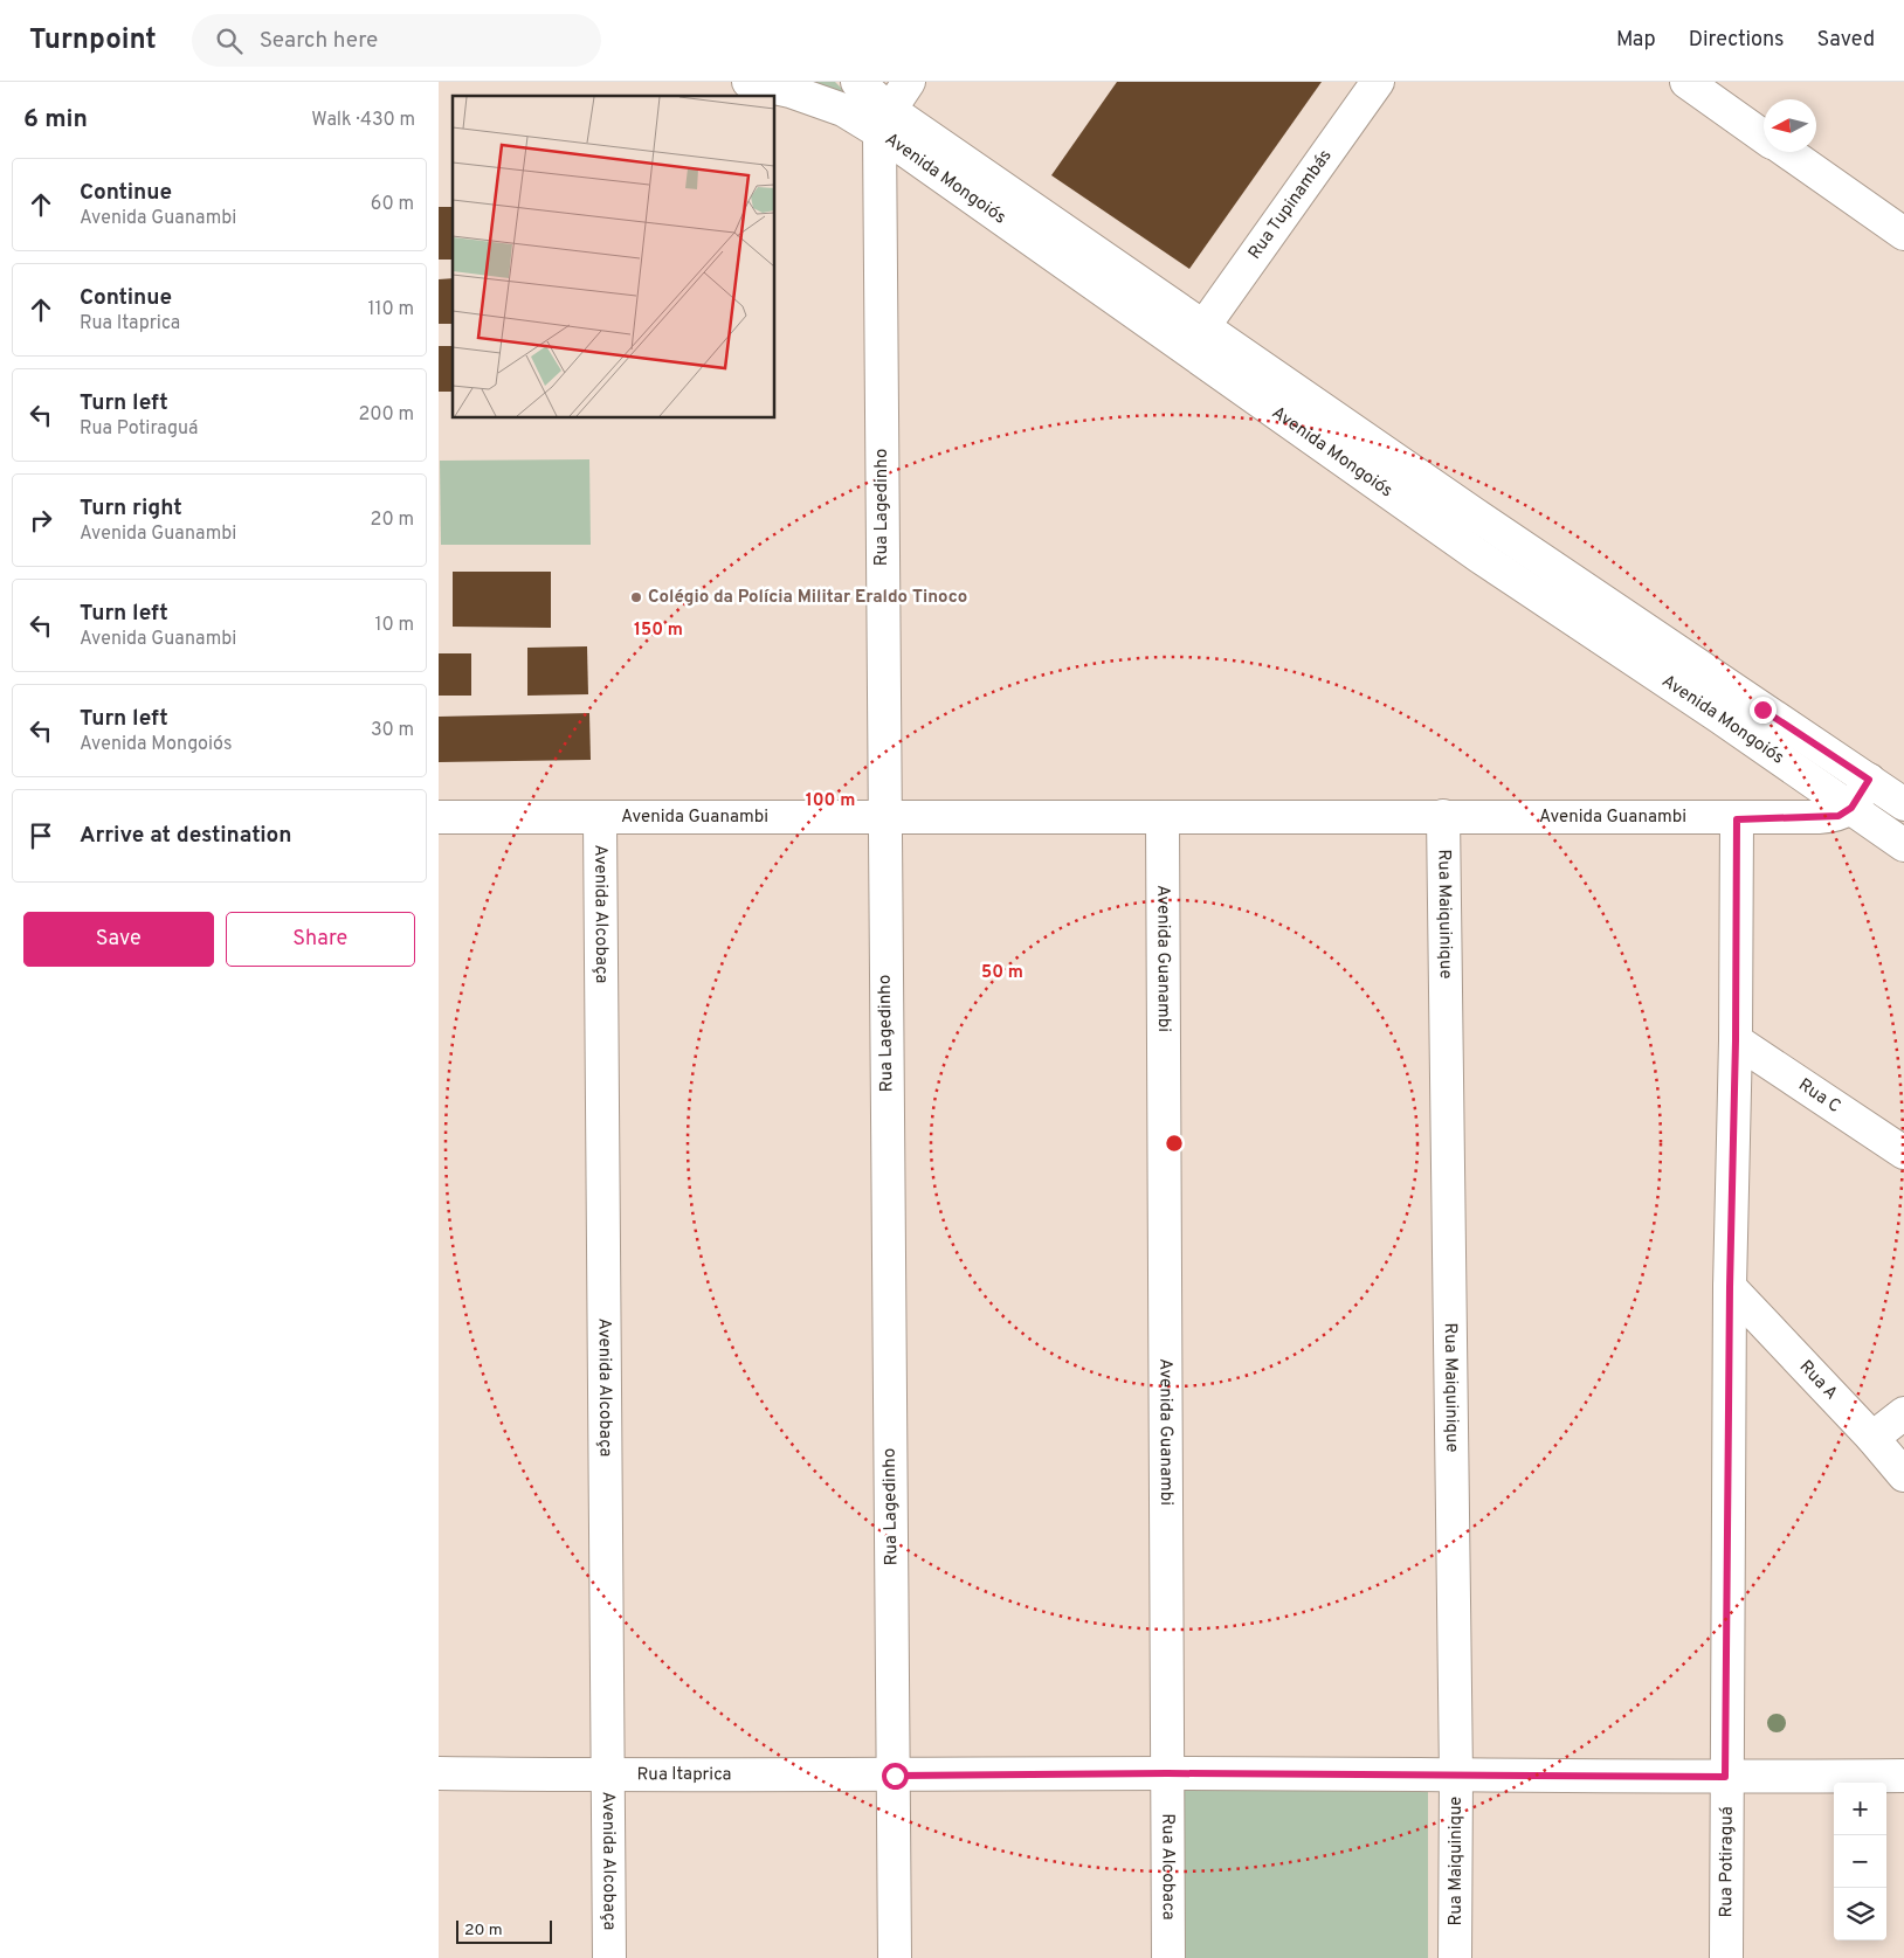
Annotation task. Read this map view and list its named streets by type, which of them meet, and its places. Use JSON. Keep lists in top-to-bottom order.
{
  "streets": {
    "street": [
      "Avenida Mongoiós",
      "Rua Tupinambás",
      "Rua Lagedinho",
      "Avenida Guanambi",
      "Rua Maiquinique",
      "Avenida Alcobaça",
      "Rua C",
      "Rua A",
      "Rua Itaprica",
      "Rua Potiraguá",
      "Rua Alcobaca"
    ]
  },
  "crossings": [
    ["Avenida Mongoiós", "Rua Tupinambás"],
    ["Avenida Mongoiós", "Rua Lagedinho"],
    ["Avenida Mongoiós", "Avenida Guanambi"],
    ["Rua Lagedinho", "Avenida Guanambi"],
    ["Rua Lagedinho", "Rua Itaprica"],
    ["Avenida Guanambi", "Rua Maiquinique"],
    ["Avenida Guanambi", "Avenida Alcobaça"],
    ["Avenida Guanambi", "Rua Potiraguá"],
    ["Avenida Guanambi", "Rua Alcobaca"],
    ["Avenida Alcobaça", "Rua Itaprica"],
    ["Rua C", "Rua Potiraguá"],
    ["Rua A", "Rua Potiraguá"]
  ],
  "places": ["Colégio da Polícia Militar Eraldo Tinoco"],
  "scale_bar": "20 m",
  "north": "left",
  "page": {
    "header": "Turnpoint",
    "search": "Search here",
    "nav": ["Map", "Directions", "Saved"],
    "heading": ["6 min", "Walk · 430 m"],
    "list": [
      ["Continue", "Avenida Guanambi", "60 m"],
      ["Continue", "Rua Itaprica", "110 m"],
      ["Turn left", "Rua Potiraguá", "200 m"],
      ["Turn right", "Avenida Guanambi", "20 m"],
      ["Turn left", "Avenida Guanambi", "10 m"],
      ["Turn left", "Avenida Mongoiós", "30 m"],
      "Arrive at destination"
    ],
    "buttons": ["Save", "Share"],
    "map_buttons": ["+", "−"],
    "scale": "20 m"
  },
  "rings": ["150 m", "100 m", "50 m"]
}
